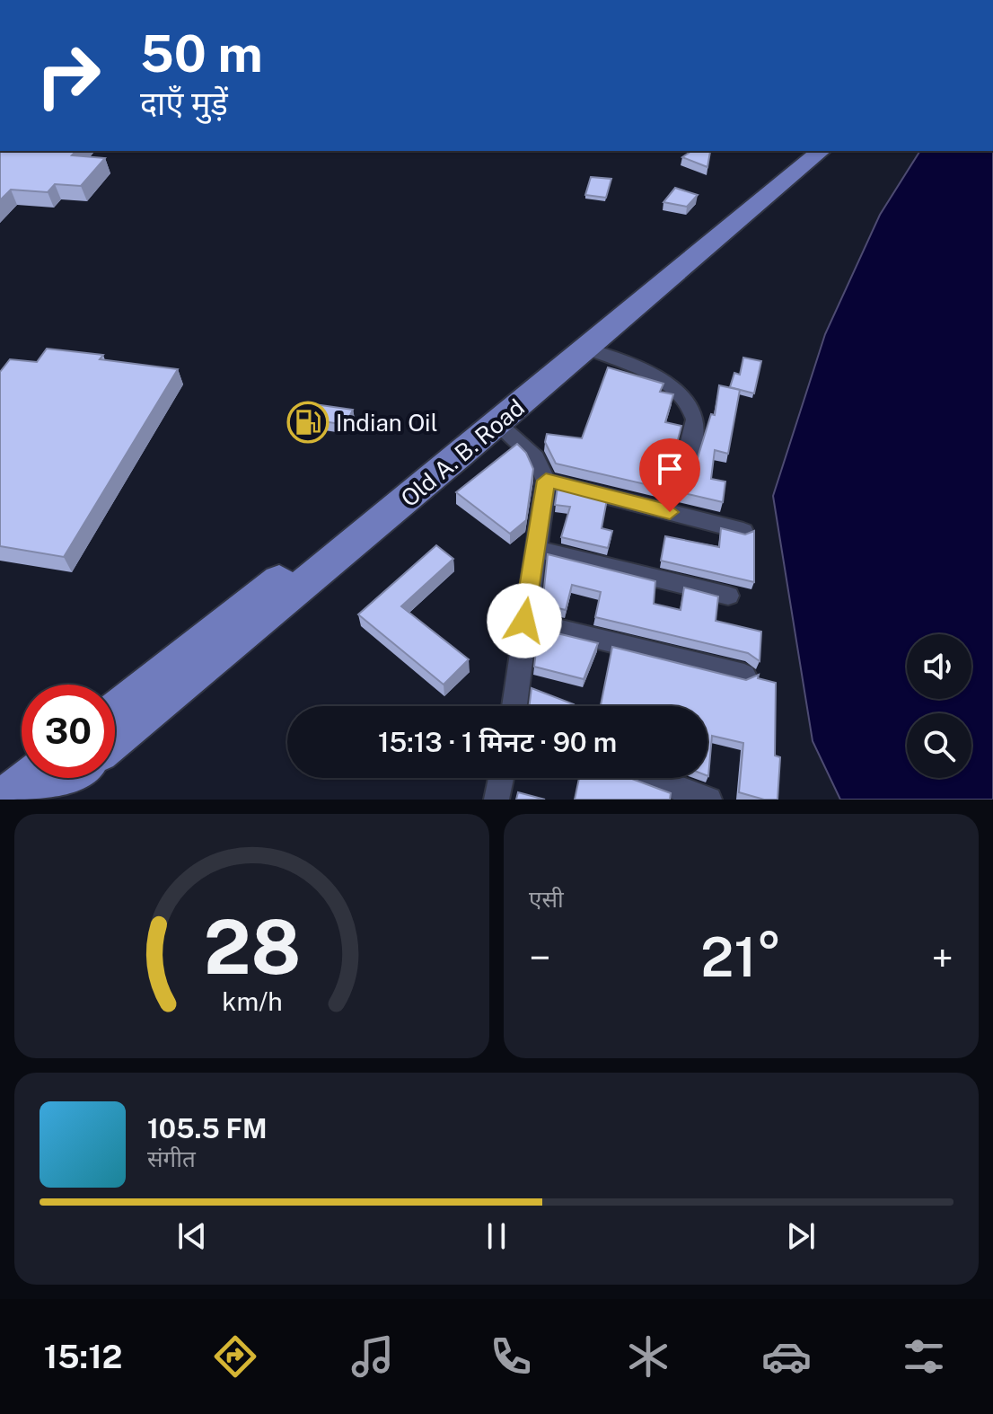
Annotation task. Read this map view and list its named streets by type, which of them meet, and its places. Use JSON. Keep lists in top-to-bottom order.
{
  "streets": {
    "main road": ["Old A. B. Road"]
  },
  "places": {
    "fuel station": ["Indian Oil"]
  },
  "page": {
    "turn": ["50 m", "दाएँ मुड़ें"],
    "limit": "30",
    "trip": "15:13 · 1 मिनट · 90 m",
    "tile": "एसी",
    "heat": ["−", "21°", "+"],
    "song": ["105.5 FM", "संगीत"],
    "tabs": "15:12",
    "gauge": ["28", "km/h"]
  }
}
